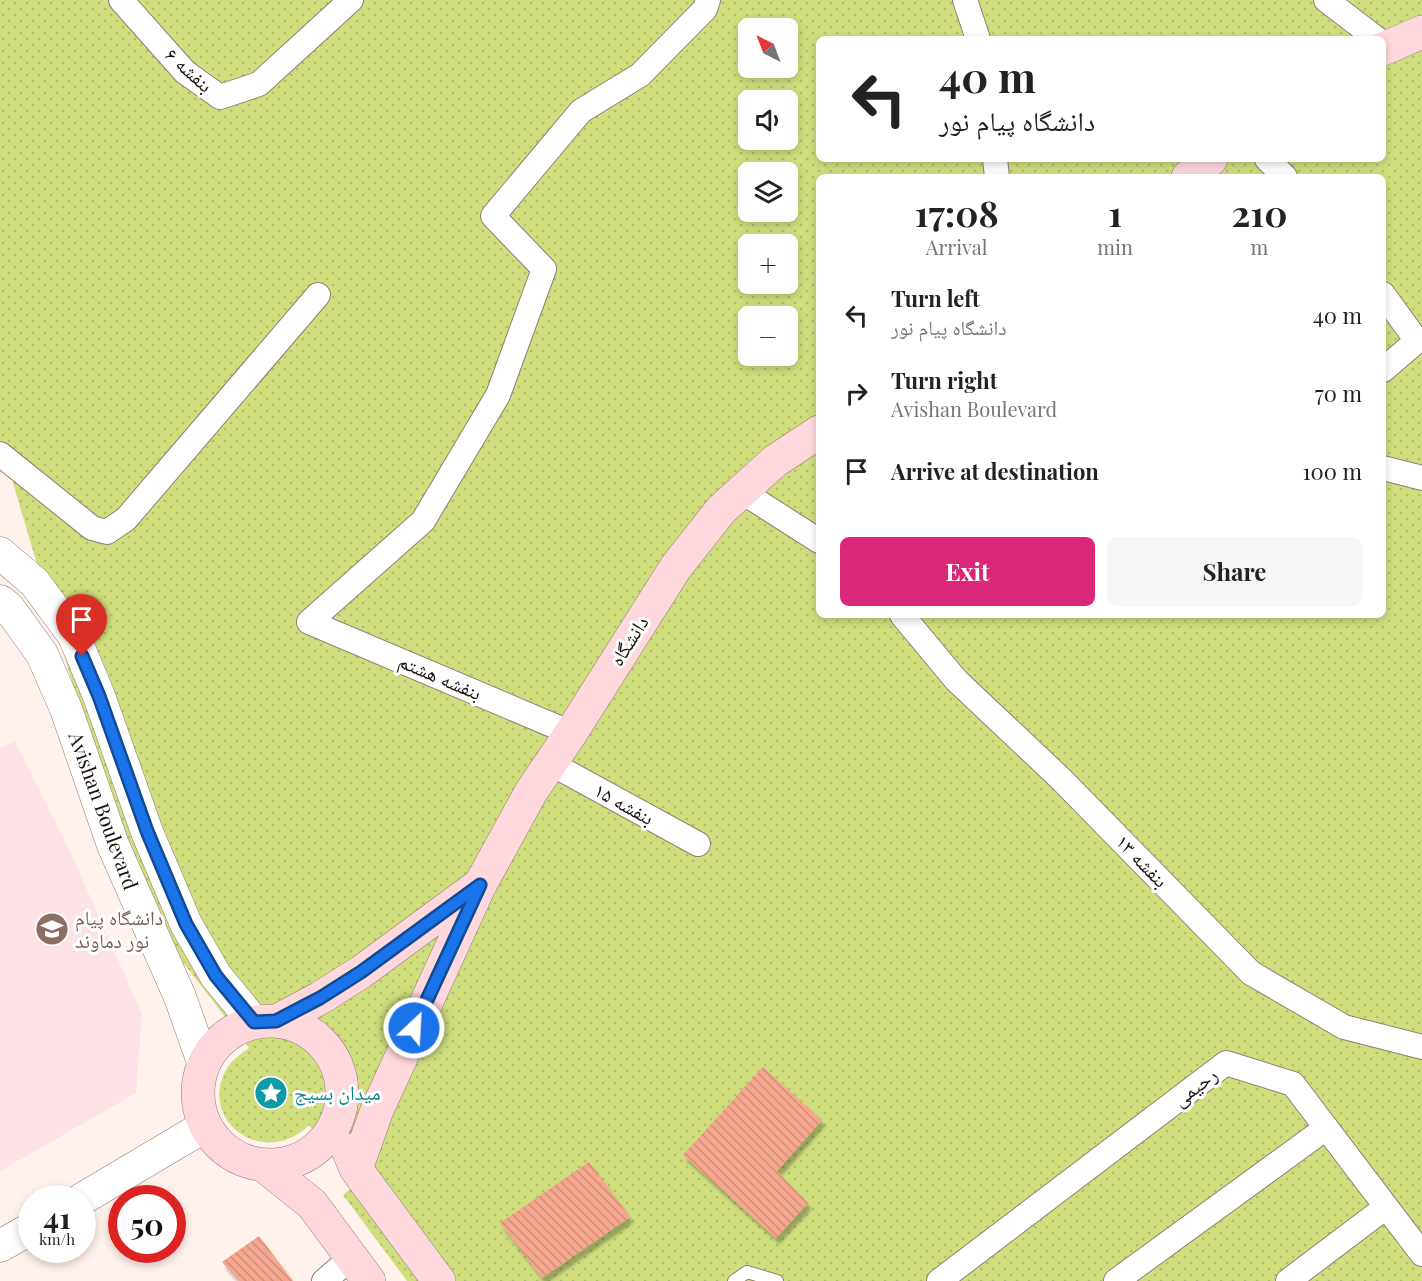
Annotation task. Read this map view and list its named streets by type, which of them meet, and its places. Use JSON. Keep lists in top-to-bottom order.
{
  "streets": {
    "main road": ["دانشگاه"],
    "street": [
      "بنفشه ۶",
      "بنفشه هشتم",
      "بنفشه ۱۵",
      "Avishan Boulevard",
      "بنفشه ۱۳",
      "رحیمی"
    ]
  },
  "crossings": [
    ["دانشگاه", "بنفشه هشتم"],
    ["دانشگاه", "بنفشه ۱۵"]
  ],
  "places": {
    "school or university": ["دانشگاه پیام نور دماوند"],
    "place": ["میدان بسیج"]
  },
  "north": "top left",
  "page": {
    "map_buttons": ["+", "−"],
    "turn": ["40 m", "دانشگاه پیام نور"],
    "eta": [
      "17:08",
      "Arrival",
      "1",
      "min",
      "210",
      "m"
    ],
    "list": [
      {
        "name": "Turn left",
        "note": "دانشگاه پیام نور",
        "value": "40 m"
      },
      {
        "name": "Turn right",
        "note": "Avishan Boulevard",
        "value": "70 m"
      },
      {
        "name": "Arrive at destination",
        "value": "100 m"
      }
    ],
    "buttons": ["Exit", "Share"],
    "speed": "41 km/h",
    "limit": "50"
  }
}
